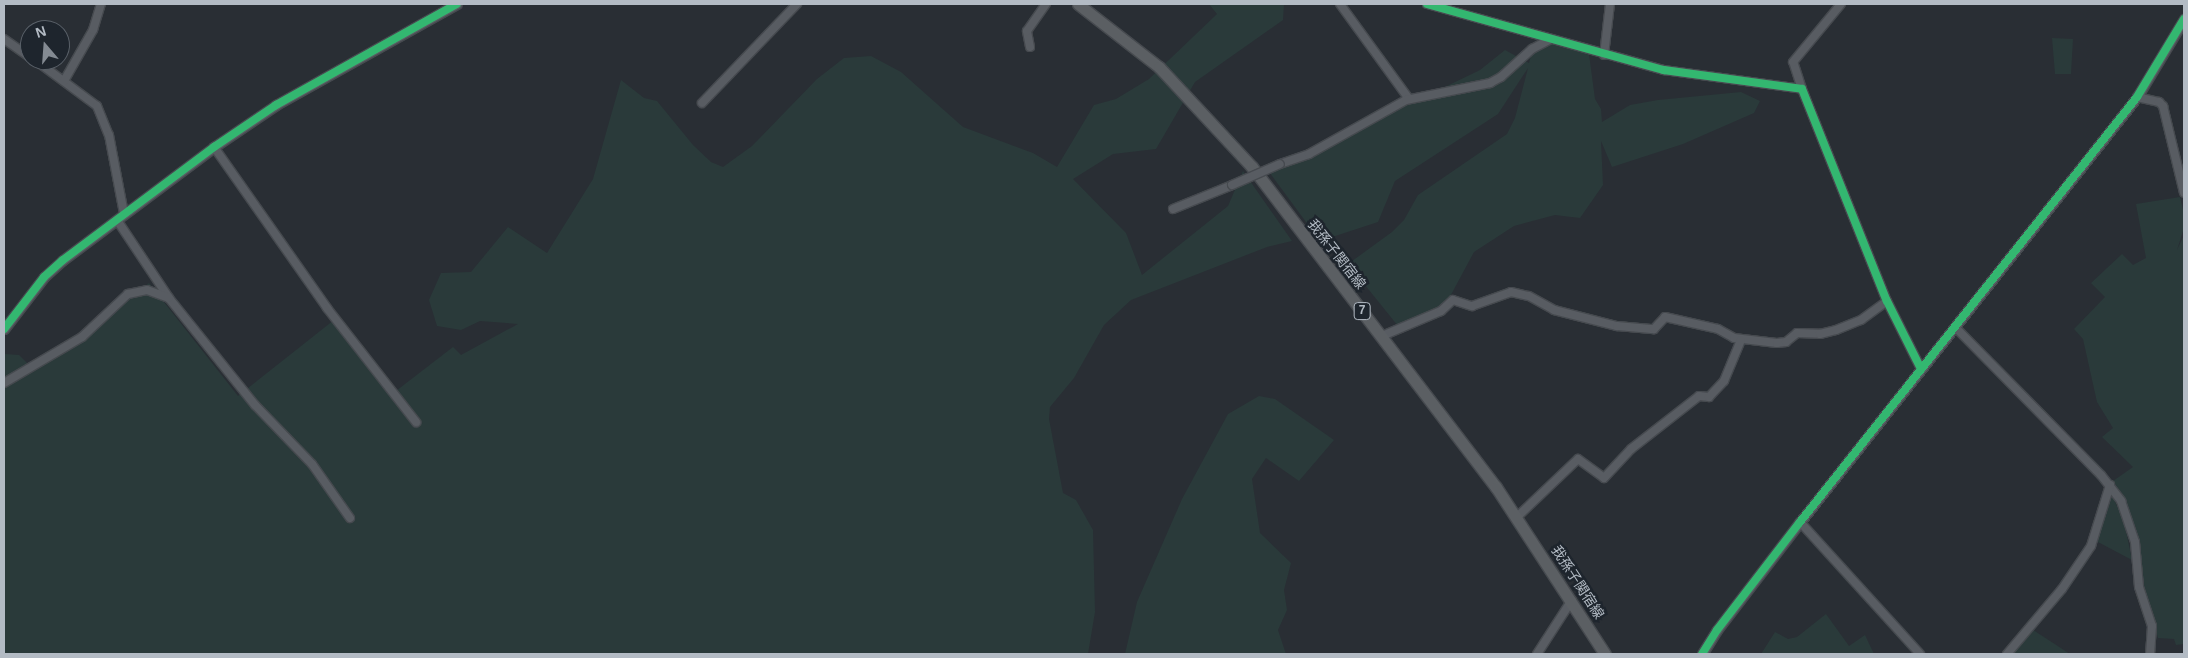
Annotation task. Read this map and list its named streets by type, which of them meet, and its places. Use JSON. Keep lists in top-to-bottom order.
{
  "streets": {
    "main road": ["我孫子関宿線", "7"]
  },
  "north": "top"
}
